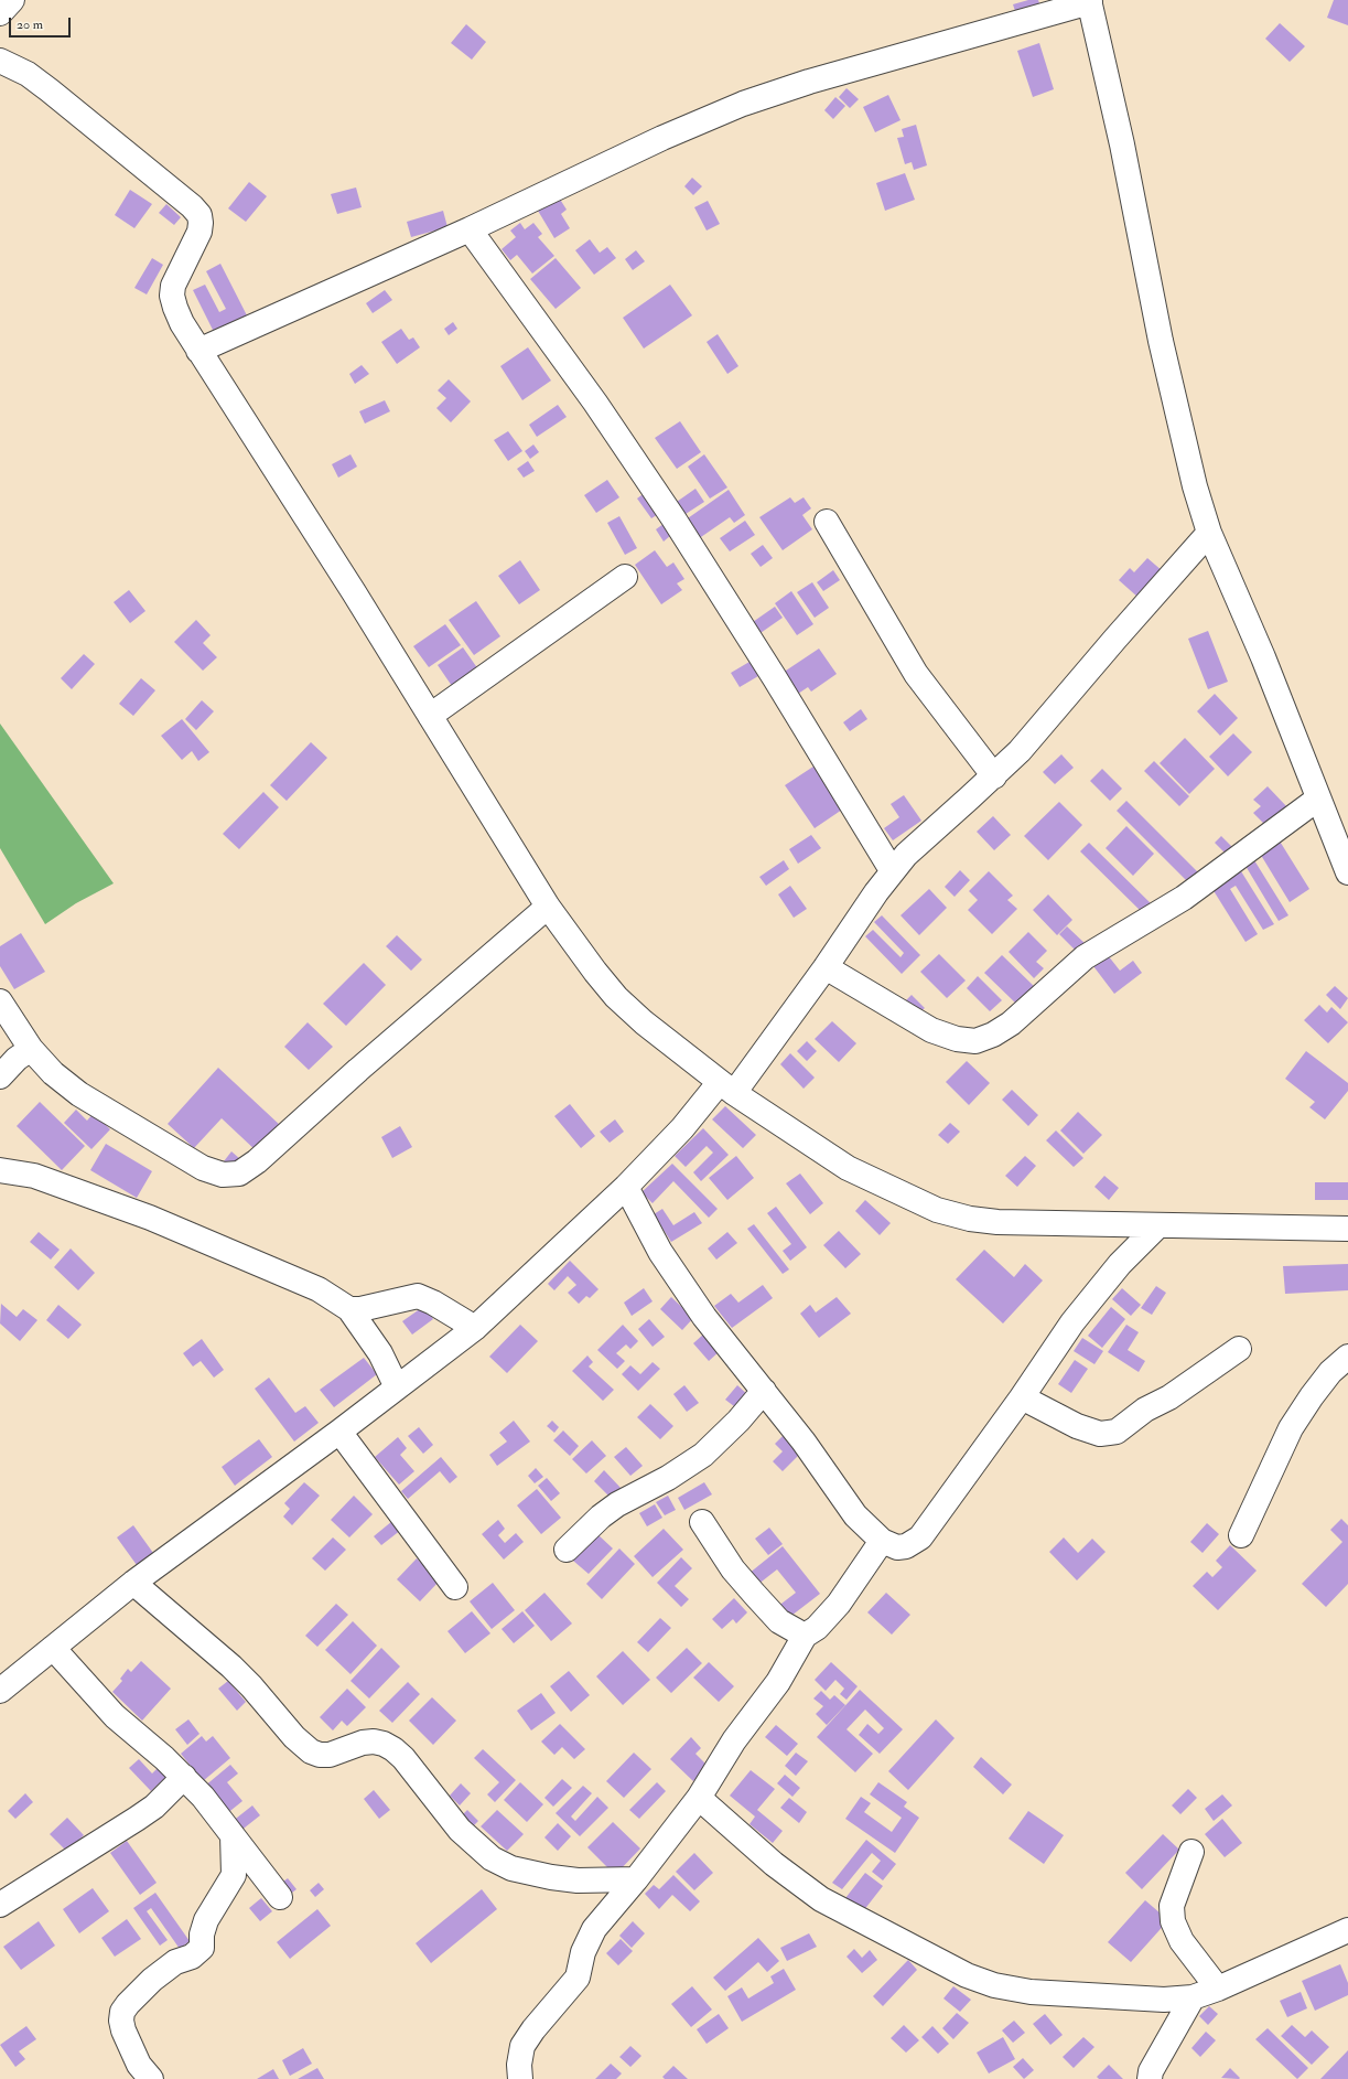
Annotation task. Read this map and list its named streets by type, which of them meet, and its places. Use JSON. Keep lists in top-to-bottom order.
{
  "scale_bar": "20 m"
}
